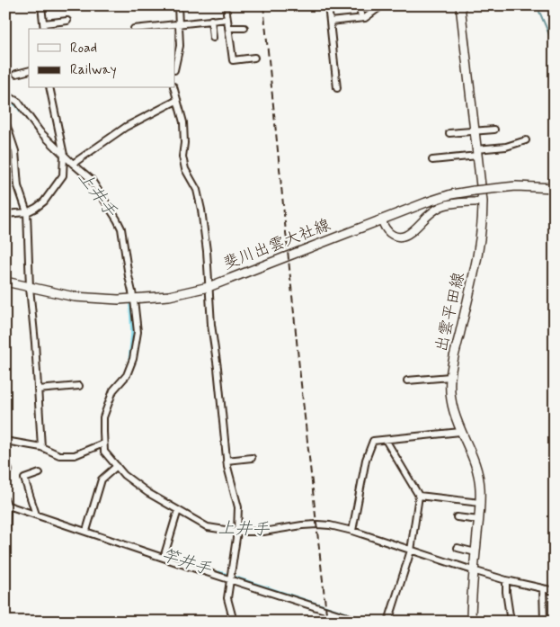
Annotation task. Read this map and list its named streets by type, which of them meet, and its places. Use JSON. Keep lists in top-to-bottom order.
{
  "streets": {
    "main road": ["斐川出雲大社線", "出雲平田線"]
  },
  "water": ["上井手", "竿井手"],
  "legend": ["Road", "Railway"]
}
